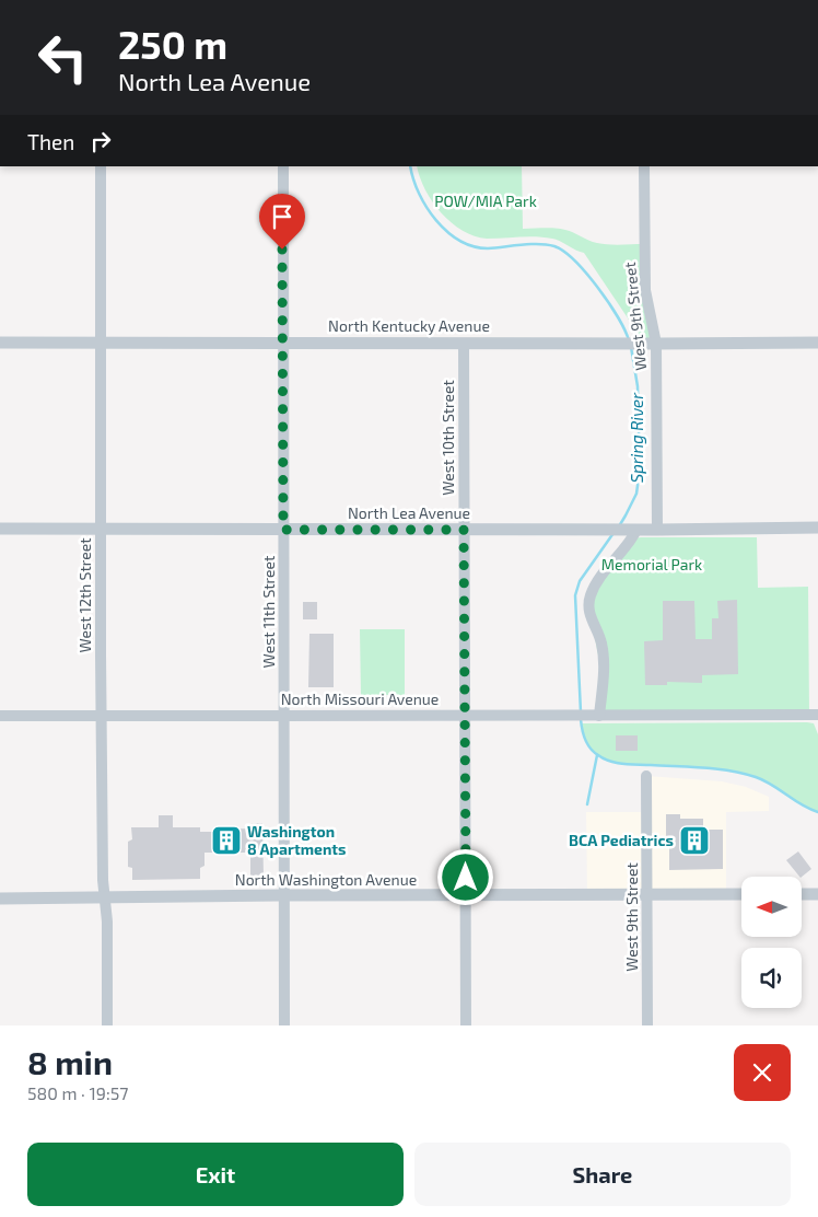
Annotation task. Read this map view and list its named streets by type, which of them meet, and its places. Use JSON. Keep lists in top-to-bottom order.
{
  "streets": {
    "street": [
      "West 9th Street",
      "North Kentucky Avenue",
      "West 10th Street",
      "North Lea Avenue",
      "West 12th Street",
      "West 11th Street",
      "North Missouri Avenue",
      "North Washington Avenue"
    ]
  },
  "crossings": [
    ["West 9th Street", "North Kentucky Avenue"],
    ["West 9th Street", "North Lea Avenue"],
    ["West 9th Street", "North Washington Avenue"],
    ["North Kentucky Avenue", "West 10th Street"],
    ["North Kentucky Avenue", "West 12th Street"],
    ["North Kentucky Avenue", "West 11th Street"],
    ["West 10th Street", "North Lea Avenue"],
    ["West 10th Street", "North Missouri Avenue"],
    ["West 10th Street", "North Washington Avenue"],
    ["North Lea Avenue", "West 12th Street"],
    ["North Lea Avenue", "West 11th Street"],
    ["West 12th Street", "North Missouri Avenue"],
    ["West 12th Street", "North Washington Avenue"],
    ["West 11th Street", "North Missouri Avenue"],
    ["West 11th Street", "North Washington Avenue"]
  ],
  "water": ["Spring River"],
  "parks": ["POW/MIA Park", "Memorial Park"],
  "places": {
    "building": ["Washington 8 Apartments", "BCA Pediatrics"]
  },
  "north": "left",
  "page": {
    "turn": ["250 m", "North Lea Avenue"],
    "then": "Then",
    "heading": ["8 min", "580 m · 19:57"],
    "buttons": ["Exit", "Share"]
  }
}
